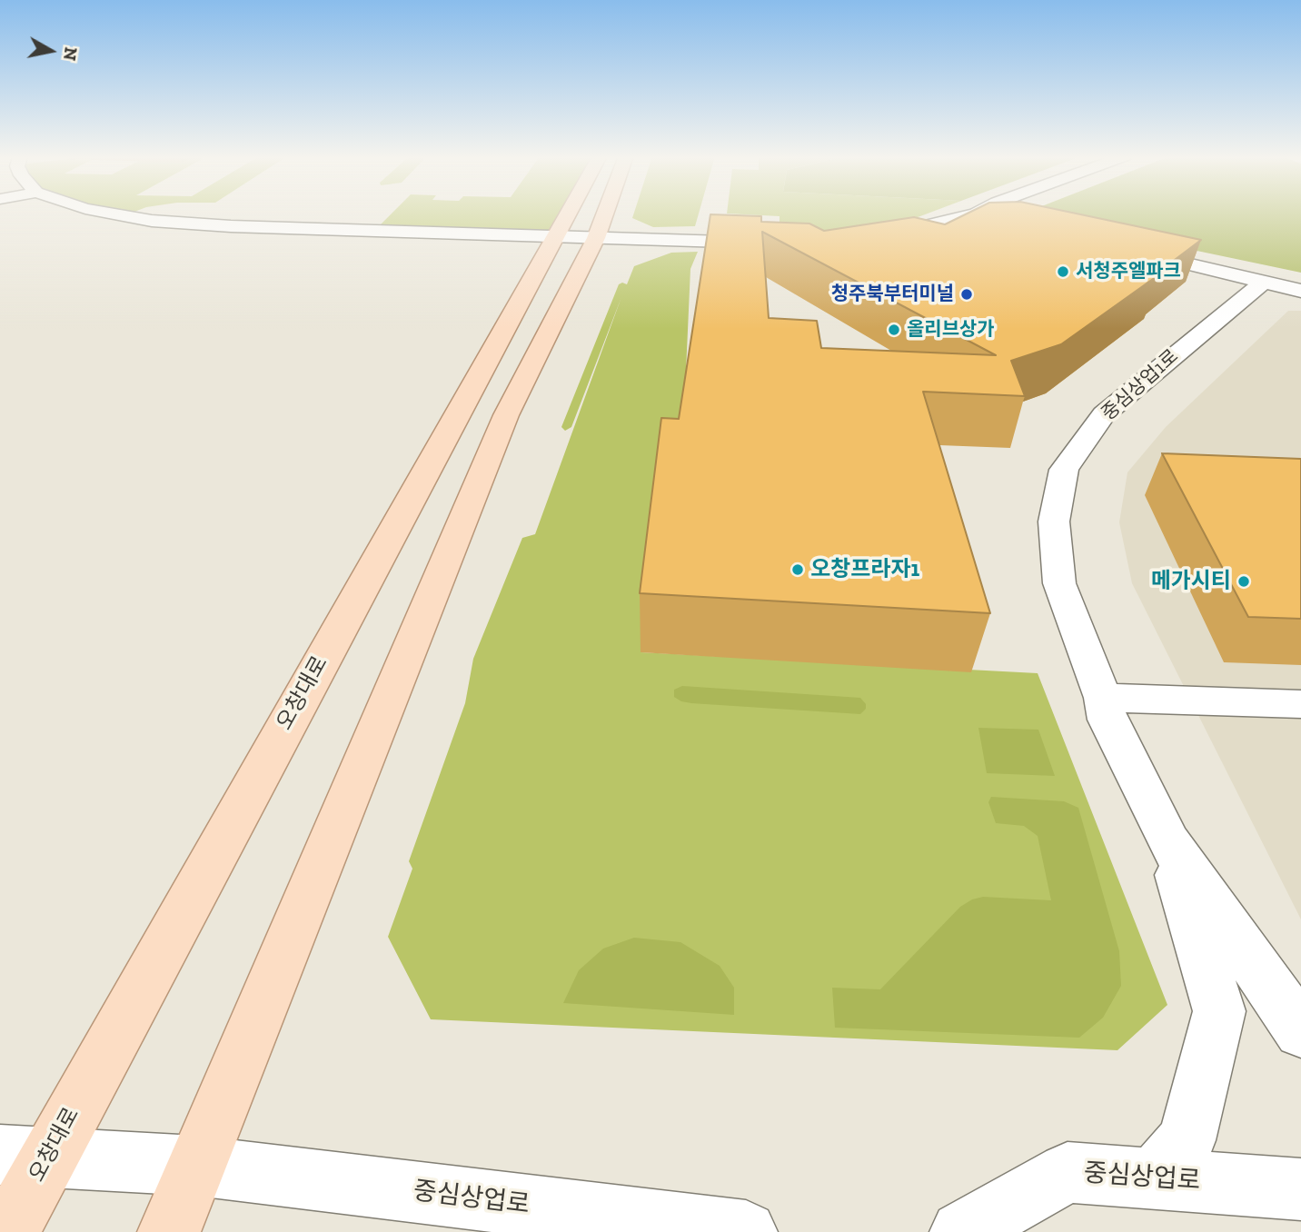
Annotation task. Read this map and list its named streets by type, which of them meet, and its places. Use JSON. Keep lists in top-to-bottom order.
{
  "streets": {
    "main road": ["오창대로"],
    "street": ["중심상업1로", "중심상업로"]
  },
  "crossings": [
    ["오창대로", "중심상업로"]
  ],
  "places": [
    "서청주엘파크",
    "청주북부터미널",
    "올리브상가",
    "오창프라자1",
    "메가시티"
  ],
  "north": "right"
}
